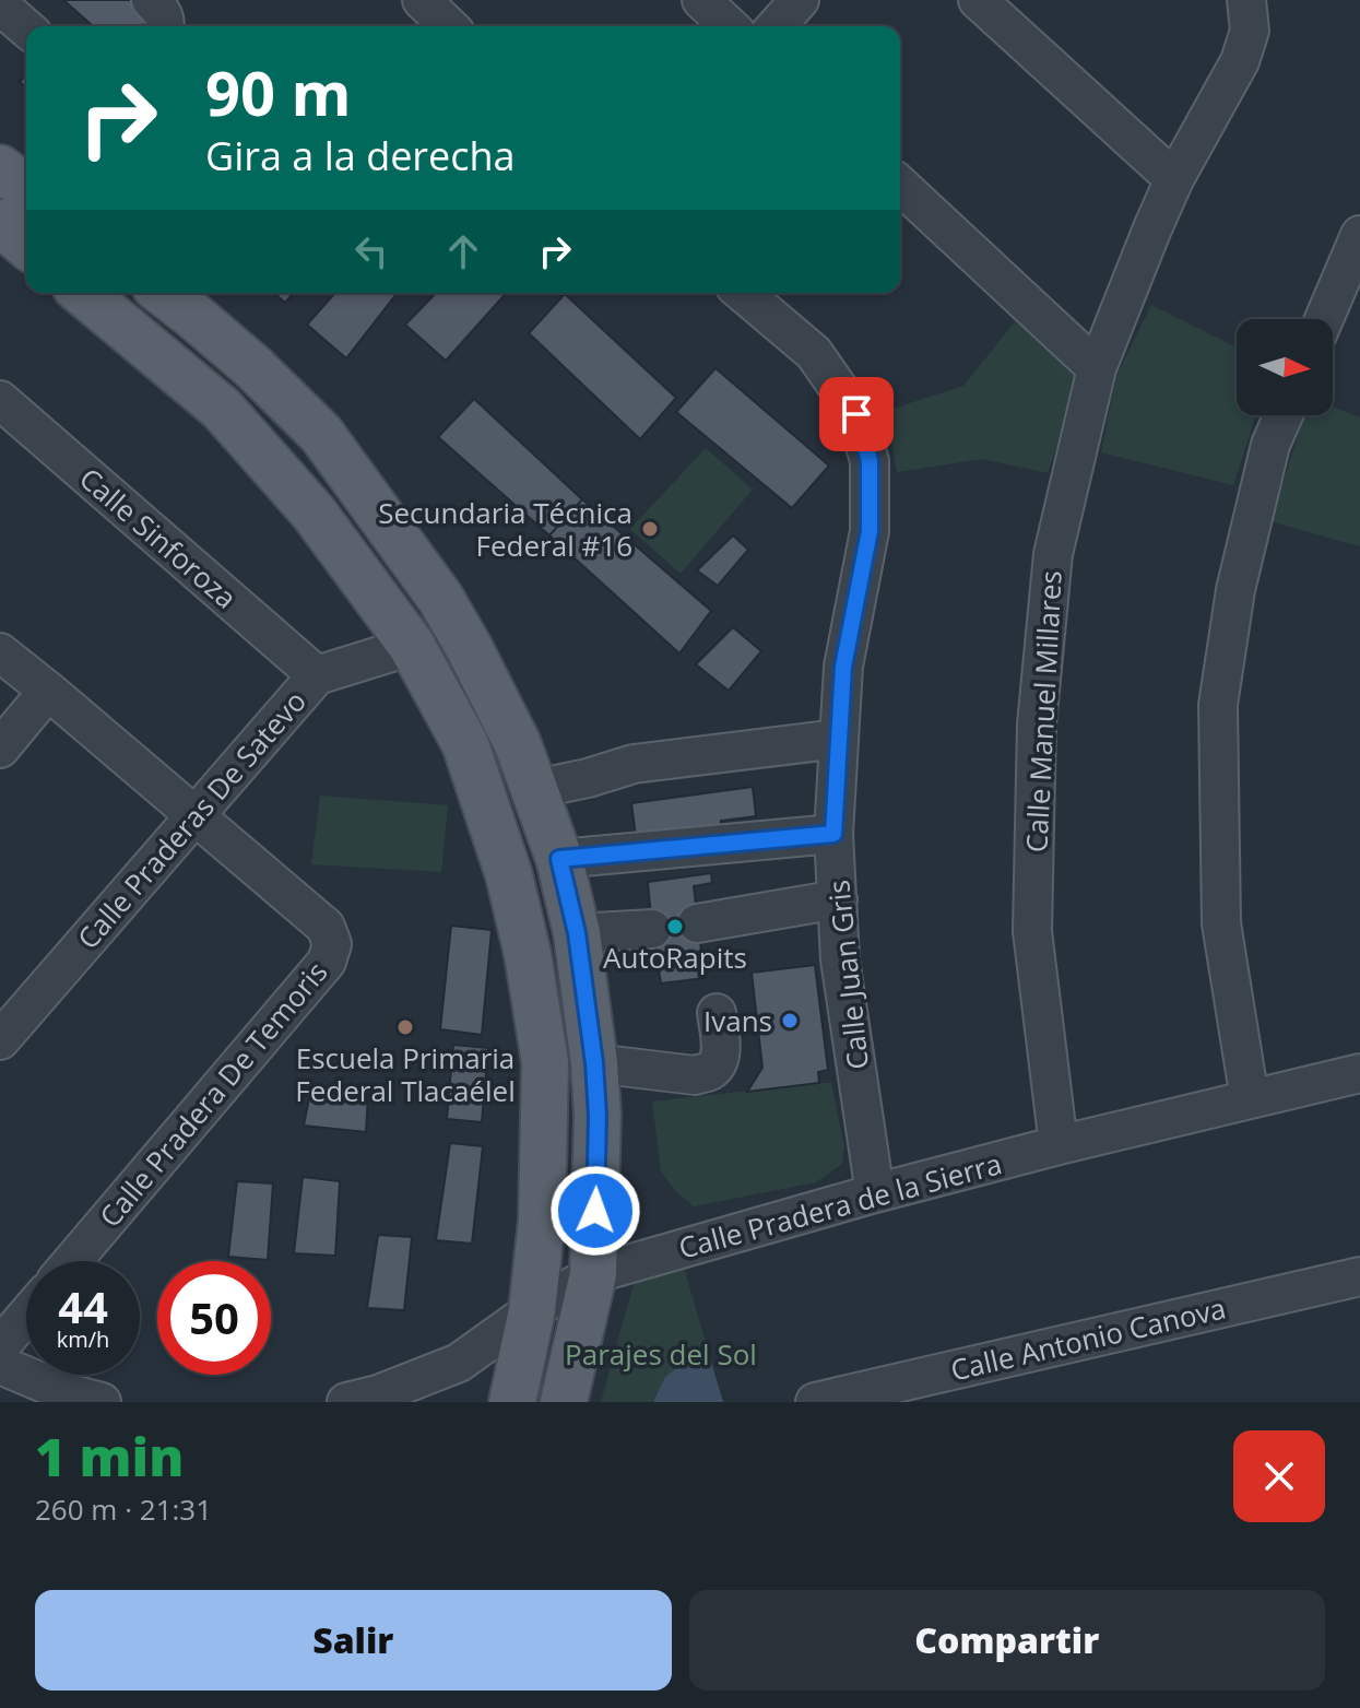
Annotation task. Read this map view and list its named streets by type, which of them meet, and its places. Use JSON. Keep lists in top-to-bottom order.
{
  "streets": {
    "street": [
      "Calle Sinforoza",
      "Calle Manuel Millares",
      "Calle Praderas De Satevo",
      "Calle Juan Gris",
      "Calle Pradera De Temoris",
      "Calle Pradera de la Sierra",
      "Calle Antonio Canova"
    ]
  },
  "crossings": [
    ["Calle Sinforoza", "Calle Praderas De Satevo"],
    ["Calle Manuel Millares", "Calle Pradera de la Sierra"],
    ["Calle Praderas De Satevo", "Calle Pradera De Temoris"],
    ["Calle Juan Gris", "Calle Pradera de la Sierra"]
  ],
  "parks": ["Parajes del Sol"],
  "places": [
    "Secundaria Técnica Federal #16",
    "AutoRapits",
    "Ivans",
    "Escuela Primaria Federal Tlacaélel"
  ],
  "north": "right",
  "page": {
    "turn": ["90 m", "Gira a la derecha"],
    "speed": "44 km/h",
    "limit": "50",
    "heading": ["1 min", "260 m · 21:31"],
    "buttons": ["Salir", "Compartir"]
  }
}
